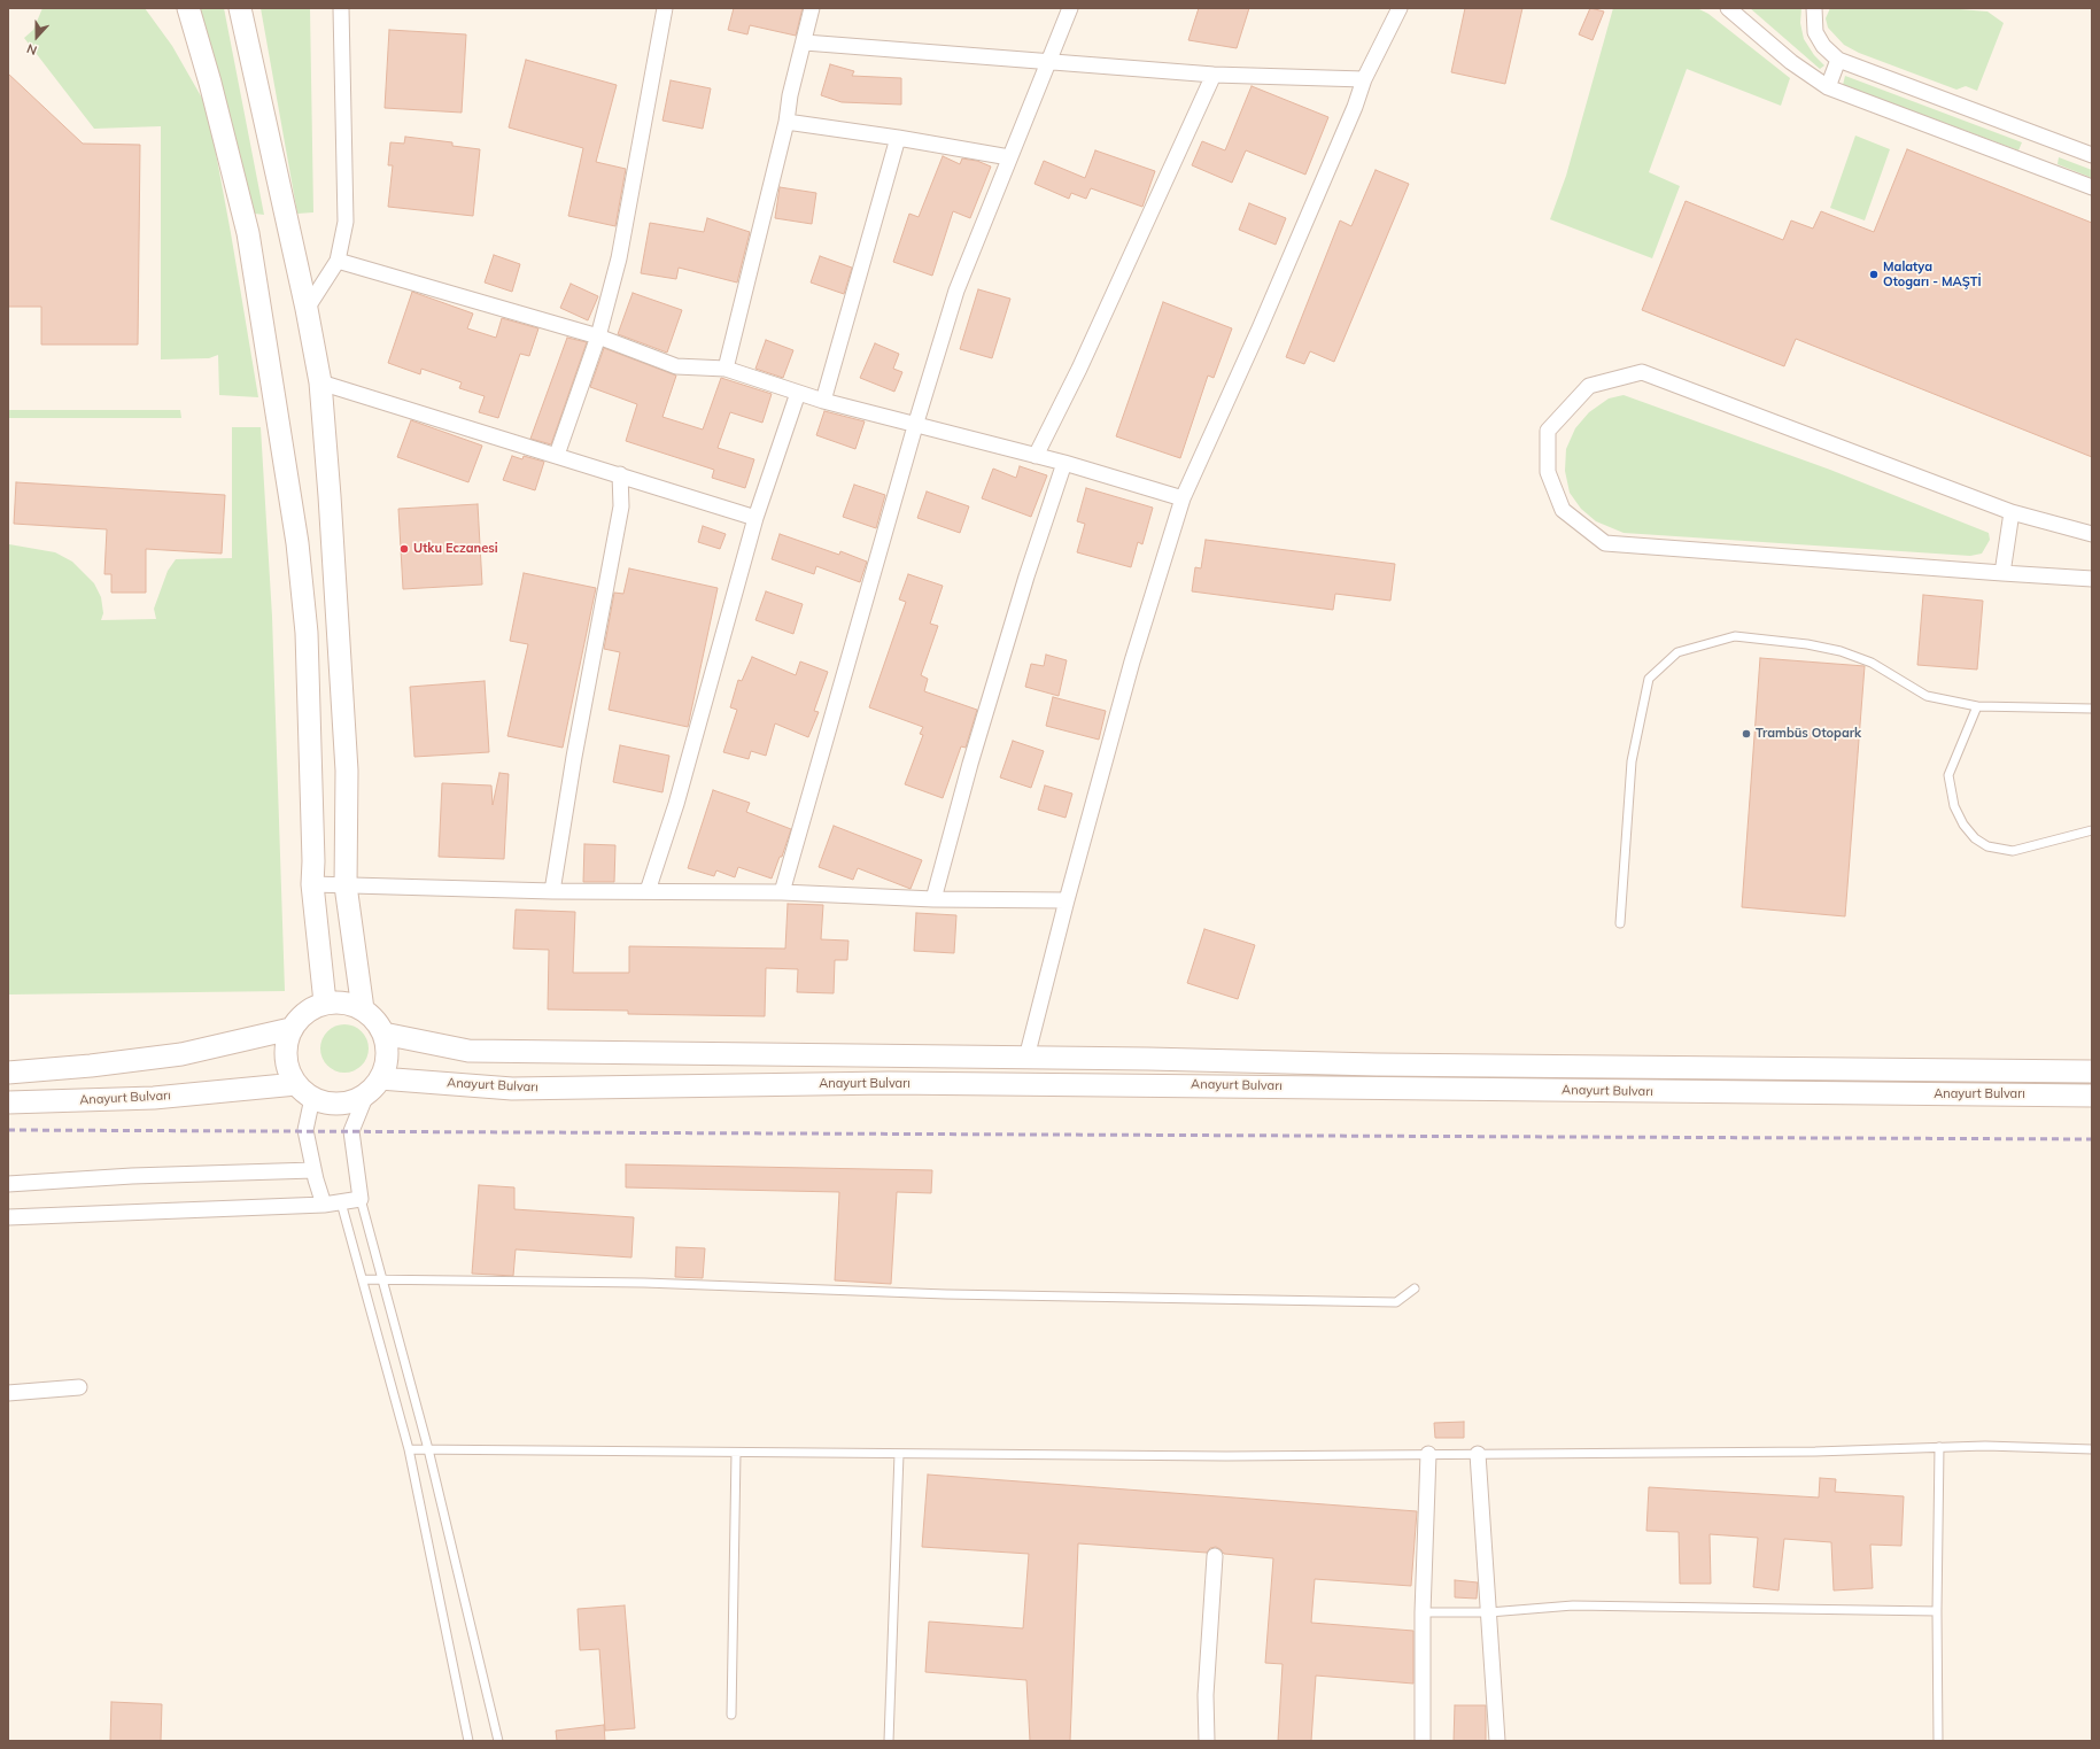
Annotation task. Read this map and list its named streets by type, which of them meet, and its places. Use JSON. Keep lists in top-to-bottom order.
{
  "streets": {
    "main road": ["Anayurt Bulvarı"]
  },
  "places": ["Malatya Otogarı - MAŞTİ", "Utku Eczanesi", "Trambüs Otopark"],
  "north": "bottom"
}
